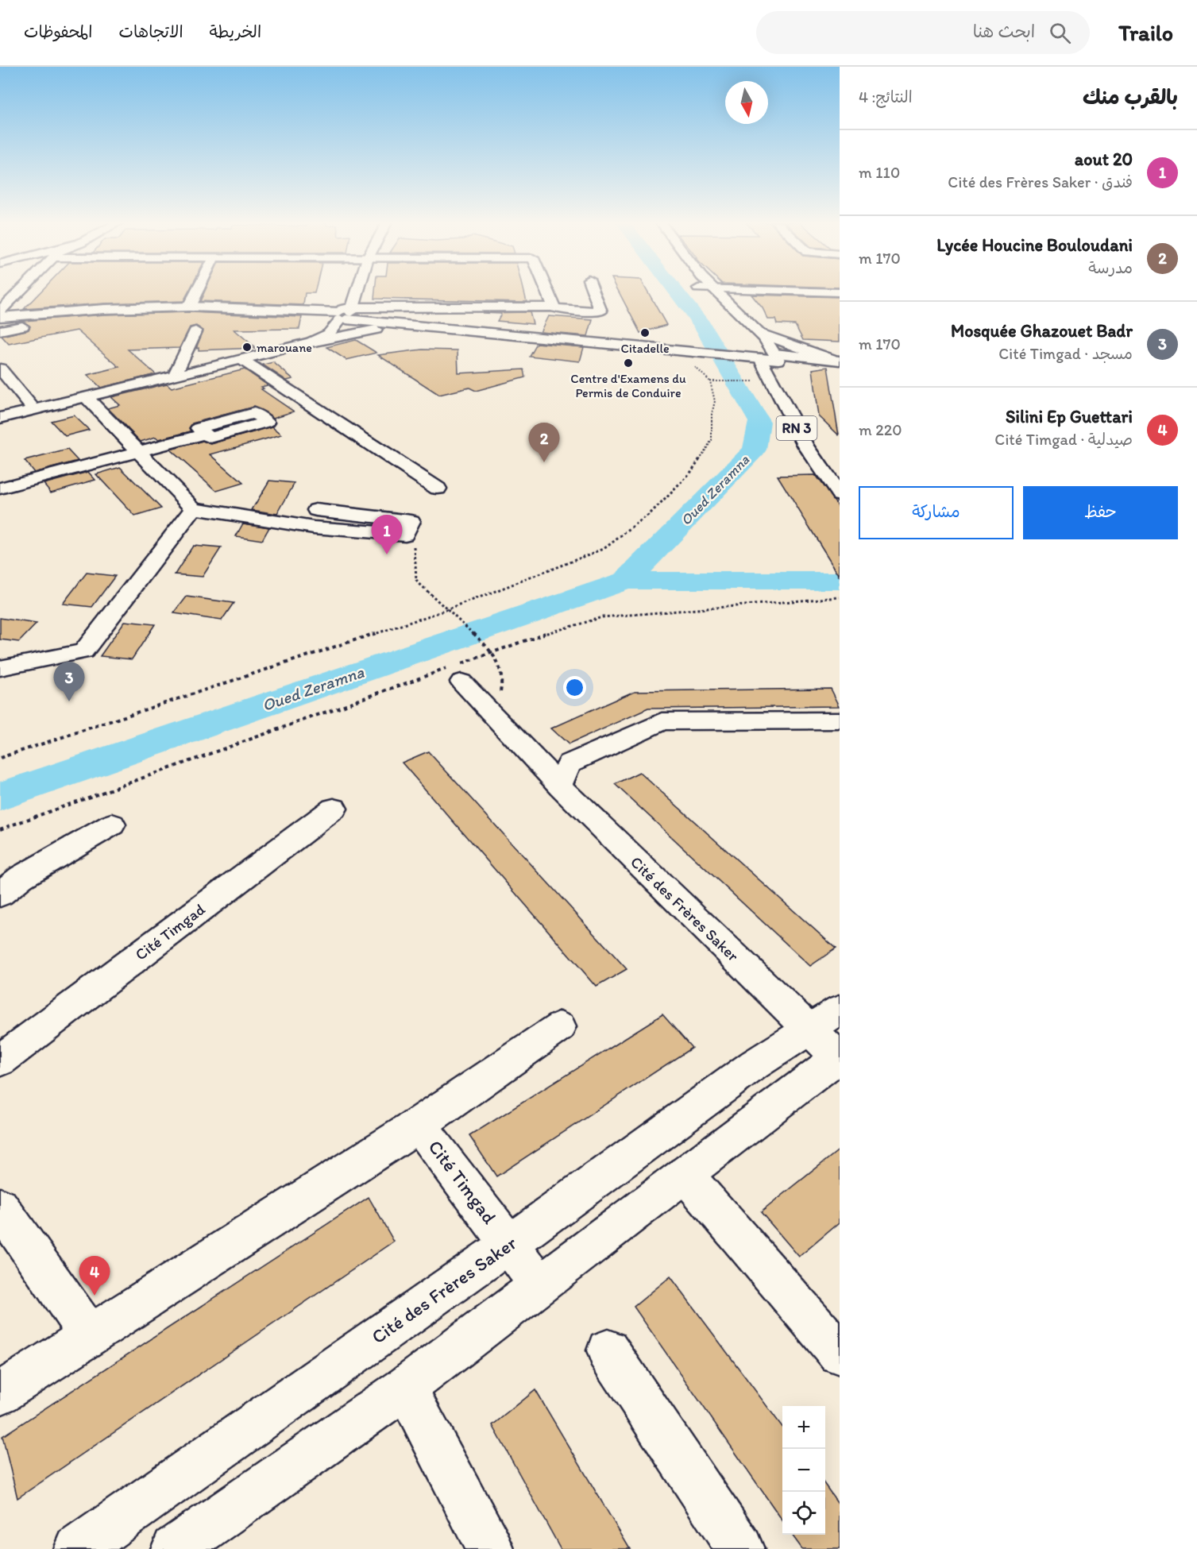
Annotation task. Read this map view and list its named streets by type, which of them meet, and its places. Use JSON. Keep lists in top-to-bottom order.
{
  "streets": {
    "main road": ["RN 3", "Cité des Frères Saker", "Cité Timgad"]
  },
  "crossings": [
    ["Cité des Frères Saker", "Cité Timgad"]
  ],
  "water": ["Oued Zeramna"],
  "places": ["Citadelle", "marouane", "Centre d'Examens du Permis de Conduire"],
  "north": "bottom",
  "page": {
    "header": "Trailo",
    "search": "ابحث هنا",
    "nav": ["الخريطة", "الاتجاهات", "المحفوظات"],
    "heading": ["بالقرب منك", "النتائج: 4"],
    "list": [
      {
        "mark": "1",
        "name": "20 aout",
        "note": "فندق · Cité des Frères Saker",
        "value": "110 m"
      },
      {
        "mark": "2",
        "name": "Lycée Houcine Bouloudani",
        "note": "مدرسة",
        "value": "170 m"
      },
      {
        "mark": "3",
        "name": "Mosquée Ghazouet Badr",
        "note": "مسجد · Cité Timgad",
        "value": "170 m"
      },
      {
        "mark": "4",
        "name": "Silini Ep Guettari",
        "note": "صيدلية · Cité Timgad",
        "value": "220 m"
      }
    ],
    "pins": [
      "2",
      "1",
      "3",
      "4"
    ],
    "buttons": ["حفظ", "مشاركة"],
    "map_buttons": ["+", "−"]
  }
}
